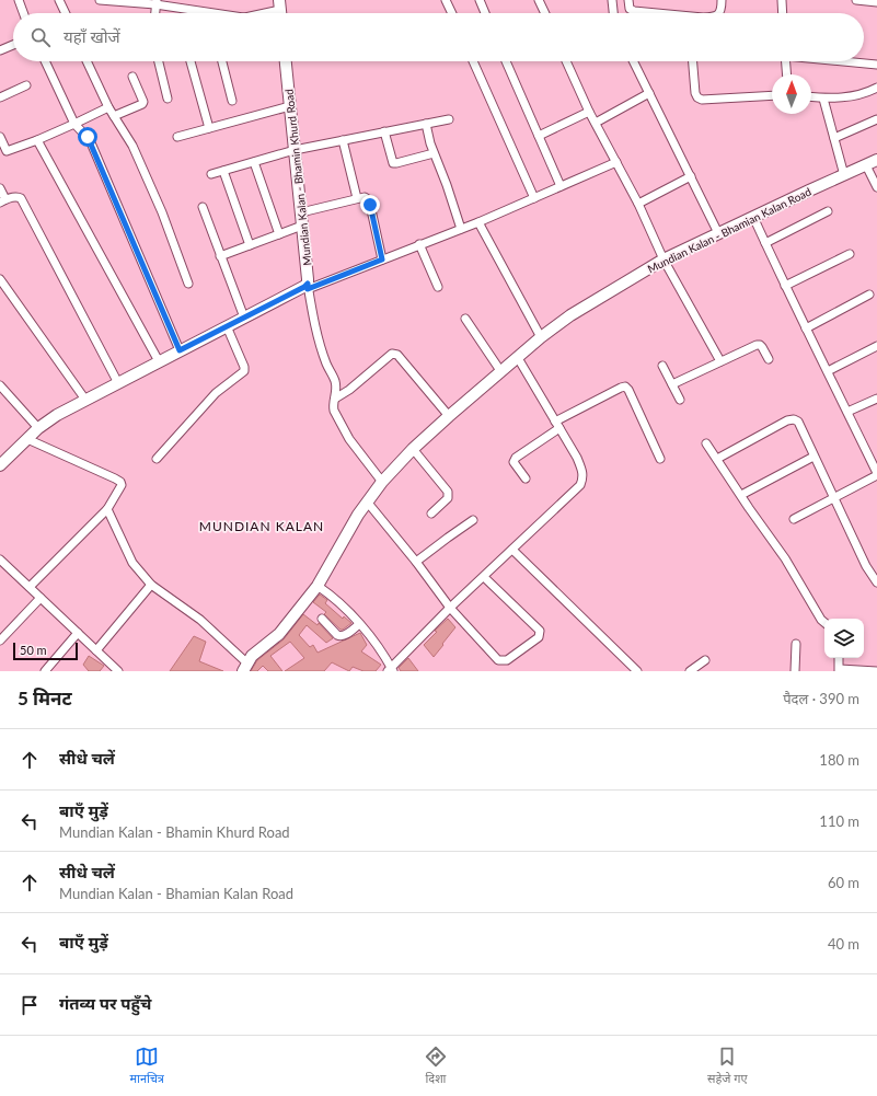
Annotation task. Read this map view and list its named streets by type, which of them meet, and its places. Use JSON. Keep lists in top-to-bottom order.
{
  "streets": {
    "street": ["Mundian Kalan - Bhamin Khurd Road", "Mundian Kalan - Bhamian Kalan Road"]
  },
  "districts": ["MUNDIAN KALAN"],
  "scale_bar": "50 m",
  "north": "top",
  "page": {
    "search": "यहाँ खोजें",
    "scale": "50 m",
    "heading": ["5 मिनट", "पैदल · 390 m"],
    "list": [
      ["सीधे चलें", "180 m"],
      ["बाएँ मुड़ें", "Mundian Kalan - Bhamin Khurd Road", "110 m"],
      ["सीधे चलें", "Mundian Kalan - Bhamian Kalan Road", "60 m"],
      ["बाएँ मुड़ें", "40 m"],
      "गंतव्य पर पहुँचे"
    ],
    "nav": ["मानचित्र", "दिशा", "सहेजे गए"]
  }
}
